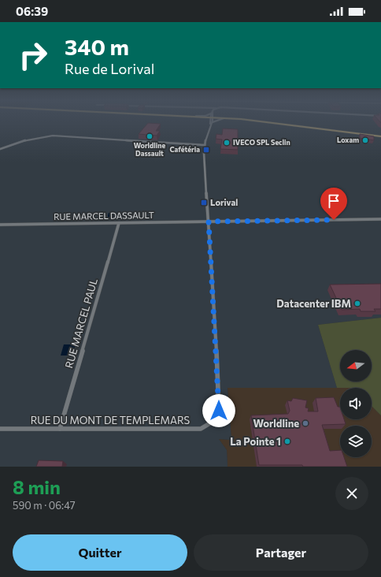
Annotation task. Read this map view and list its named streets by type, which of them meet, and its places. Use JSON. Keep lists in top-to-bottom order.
{
  "streets": {
    "street": ["RUE MARCEL DASSAULT", "RUE MARCEL PAUL", "RUE DU MONT DE TEMPLEMARS"]
  },
  "crossings": [
    ["RUE MARCEL DASSAULT", "RUE MARCEL PAUL"],
    ["RUE MARCEL DASSAULT", "RUE DU MONT DE TEMPLEMARS"],
    ["RUE MARCEL PAUL", "RUE DU MONT DE TEMPLEMARS"]
  ],
  "places": {
    "other": [
      "Worldline Dassault",
      "Loxam",
      "IVECO SPL Seclin",
      "Datacenter IBM",
      "Worldline",
      "La Pointe 1"
    ],
    "transit": ["Cafétéria", "Lorival"]
  },
  "north": "left",
  "page": {
    "status": "06:39",
    "turn": ["340 m", "Rue de Lorival"],
    "heading": ["8 min", "590 m · 06:47"],
    "buttons": ["Quitter", "Partager"]
  }
}
